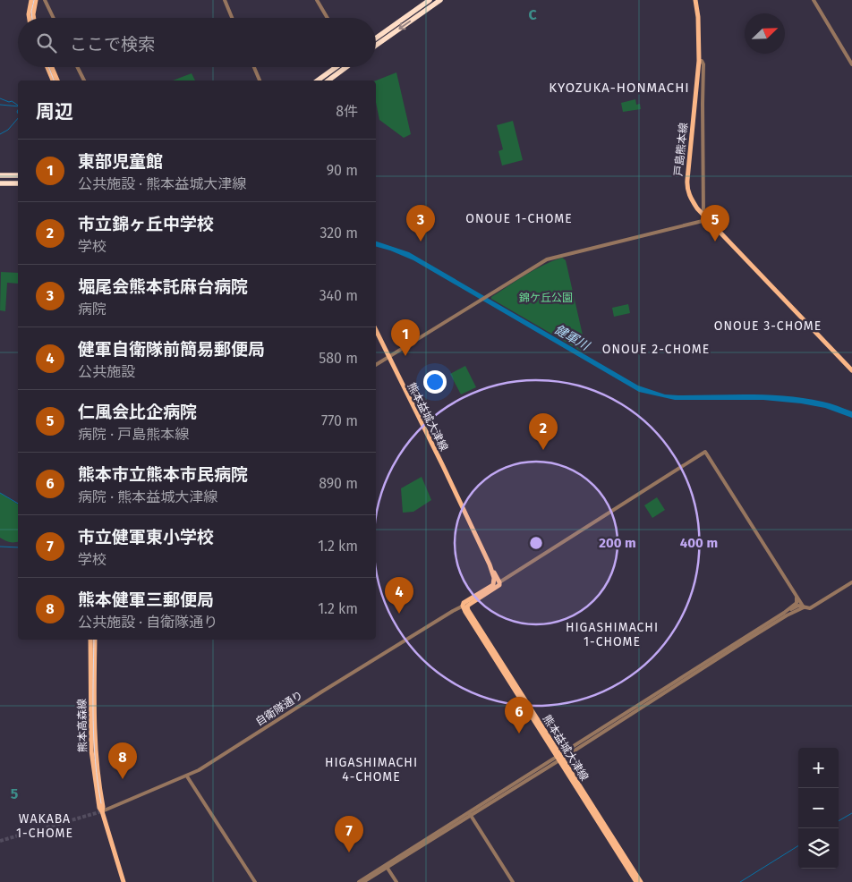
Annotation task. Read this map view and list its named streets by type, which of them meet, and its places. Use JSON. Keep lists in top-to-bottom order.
{
  "streets": {
    "main road": ["戸島熊本線", "熊本益城大津線", "熊本高森線"],
    "street": ["自衛隊通り"]
  },
  "crossings": [
    ["熊本益城大津線", "自衛隊通り"],
    ["自衛隊通り", "熊本高森線"]
  ],
  "districts": [
    "KYOZUKA-HONMACHI",
    "ONOUE 1-CHOME",
    "ONOUE 3-CHOME",
    "ONOUE 2-CHOME",
    "HIGASHIMACHI 1-CHOME",
    "HIGASHIMACHI 4-CHOME",
    "WAKABA 1-CHOME"
  ],
  "water": ["健軍川"],
  "parks": ["錦ケ丘公園"],
  "north": "top right",
  "page": {
    "search": "ここで検索",
    "heading": ["周辺", "8件"],
    "list": [
      {
        "mark": "1",
        "name": "東部児童館",
        "note": "公共施設 · 熊本益城大津線",
        "value": "90 m"
      },
      {
        "mark": "2",
        "name": "市立錦ヶ丘中学校",
        "note": "学校",
        "value": "320 m"
      },
      {
        "mark": "3",
        "name": "堀尾会熊本託麻台病院",
        "note": "病院",
        "value": "340 m"
      },
      {
        "mark": "4",
        "name": "健軍自衛隊前簡易郵便局",
        "note": "公共施設",
        "value": "580 m"
      },
      {
        "mark": "5",
        "name": "仁風会比企病院",
        "note": "病院 · 戸島熊本線",
        "value": "770 m"
      },
      {
        "mark": "6",
        "name": "熊本市立熊本市民病院",
        "note": "病院 · 熊本益城大津線",
        "value": "890 m"
      },
      {
        "mark": "7",
        "name": "市立健軍東小学校",
        "note": "学校",
        "value": "1.2 km"
      },
      {
        "mark": "8",
        "name": "熊本健軍三郵便局",
        "note": "公共施設 · 自衛隊通り",
        "value": "1.2 km"
      }
    ],
    "pins": [
      "3",
      "5",
      "1",
      "2",
      "4",
      "6",
      "8",
      "7"
    ],
    "map_buttons": ["+", "−"]
  },
  "grid": {
    "columns": ["C"],
    "rows": ["5"]
  },
  "rings": ["200 m", "400 m"]
}
